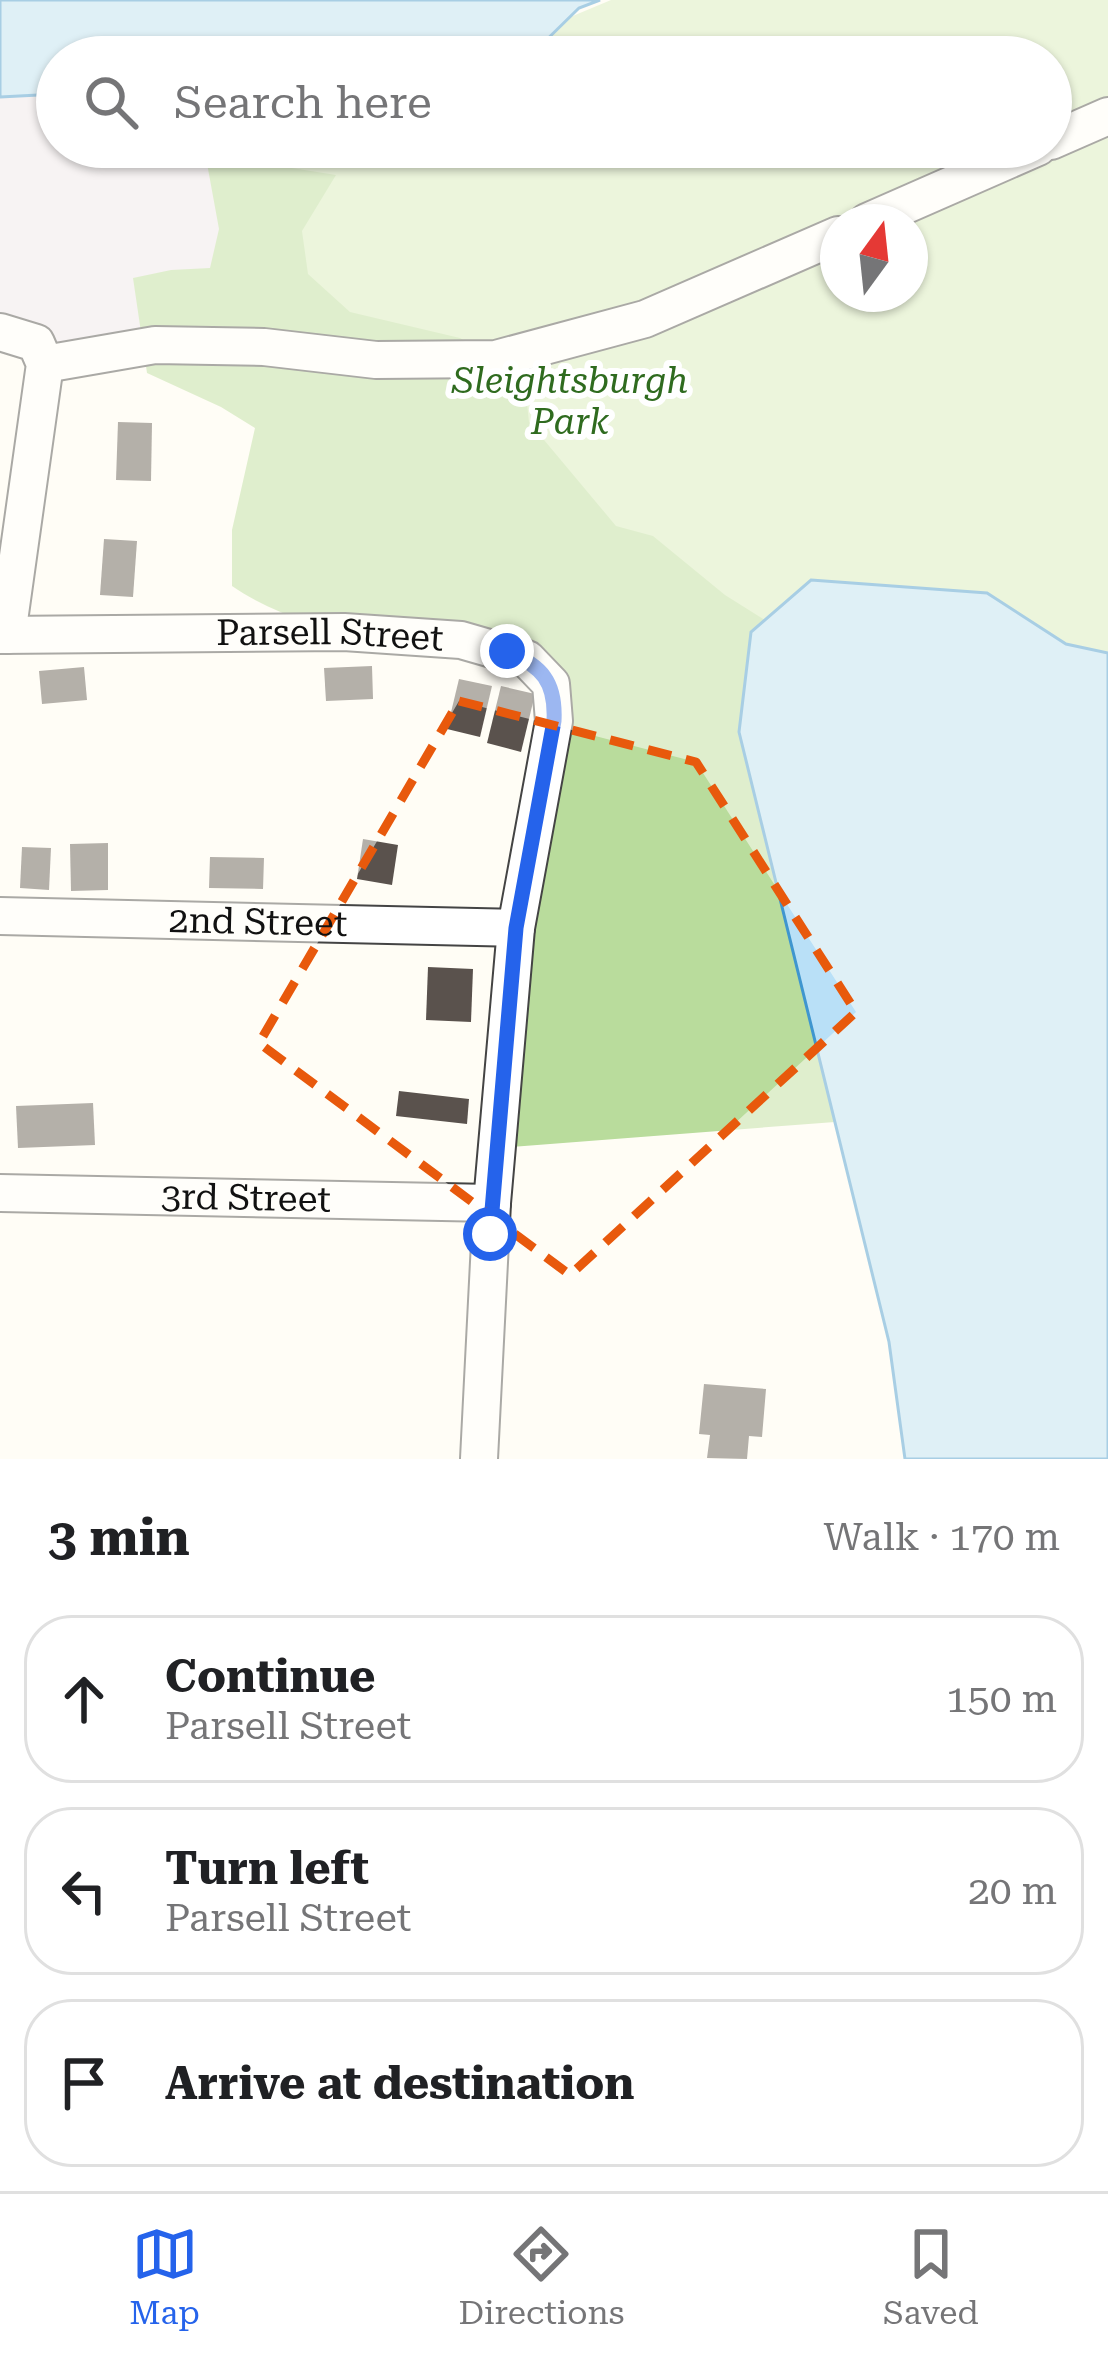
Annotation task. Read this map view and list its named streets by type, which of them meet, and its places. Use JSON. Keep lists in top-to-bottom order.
{
  "streets": {
    "street": ["Parsell Street", "2nd Street", "3rd Street"]
  },
  "crossings": [
    ["Parsell Street", "2nd Street"],
    ["Parsell Street", "3rd Street"]
  ],
  "parks": ["Sleightsburgh Park"],
  "north": "top",
  "page": {
    "search": "Search here",
    "heading": ["3 min", "Walk · 170 m"],
    "list": [
      ["Continue", "Parsell Street", "150 m"],
      ["Turn left", "Parsell Street", "20 m"],
      "Arrive at destination"
    ],
    "nav": ["Map", "Directions", "Saved"]
  }
}
